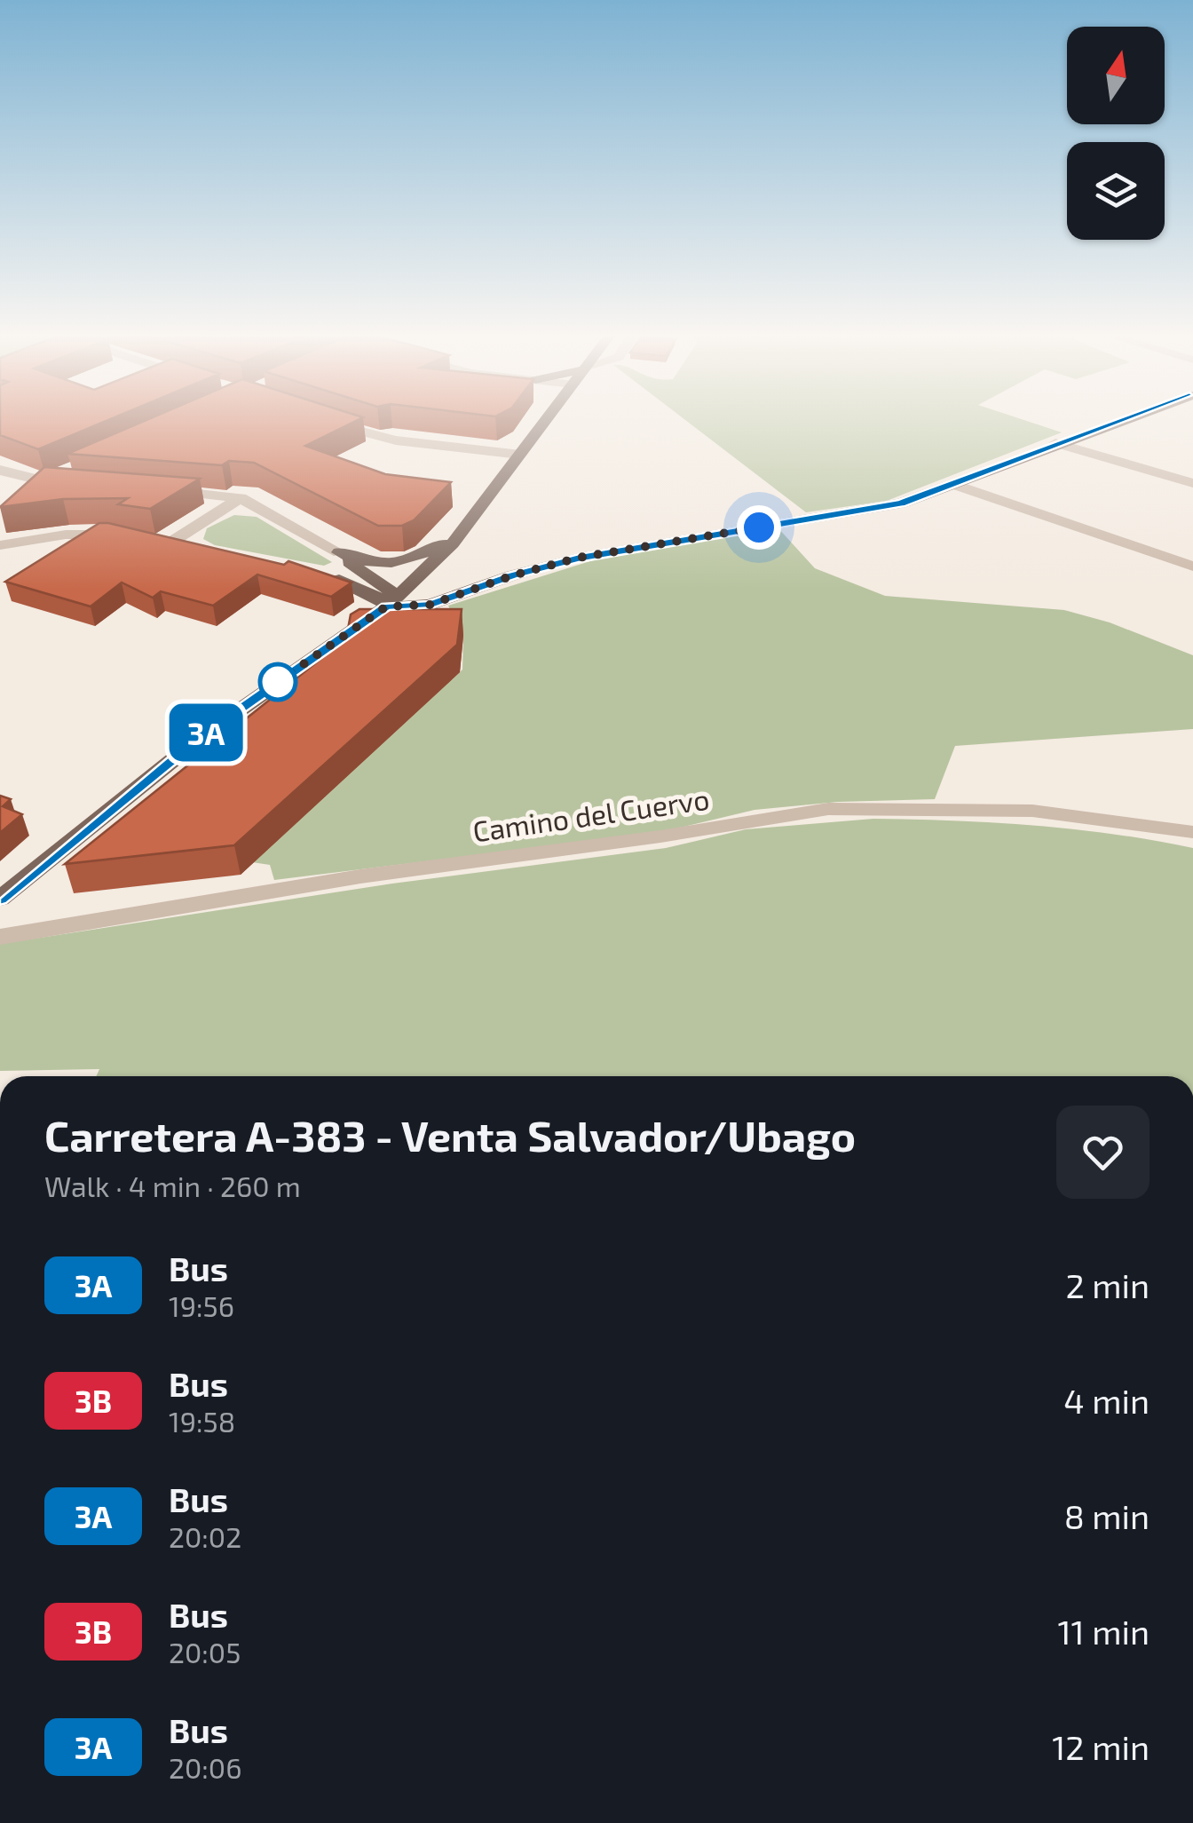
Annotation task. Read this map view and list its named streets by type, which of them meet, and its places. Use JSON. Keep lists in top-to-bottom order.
{
  "streets": {
    "street": ["Camino del Cuervo"]
  },
  "lines": ["bus line 3A"],
  "north": "top",
  "page": {
    "on_map": "3A",
    "heading": ["Carretera A-383 - Venta Salvador/Ubago", "Walk · 4 min · 260 m"],
    "list": [
      {
        "mark": "3A",
        "name": "Bus",
        "note": "19:56",
        "value": "2 min"
      },
      {
        "mark": "3B",
        "name": "Bus",
        "note": "19:58",
        "value": "4 min"
      },
      {
        "mark": "3A",
        "name": "Bus",
        "note": "20:02",
        "value": "8 min"
      },
      {
        "mark": "3B",
        "name": "Bus",
        "note": "20:05",
        "value": "11 min"
      },
      {
        "mark": "3A",
        "name": "Bus",
        "note": "20:06",
        "value": "12 min"
      }
    ]
  }
}
